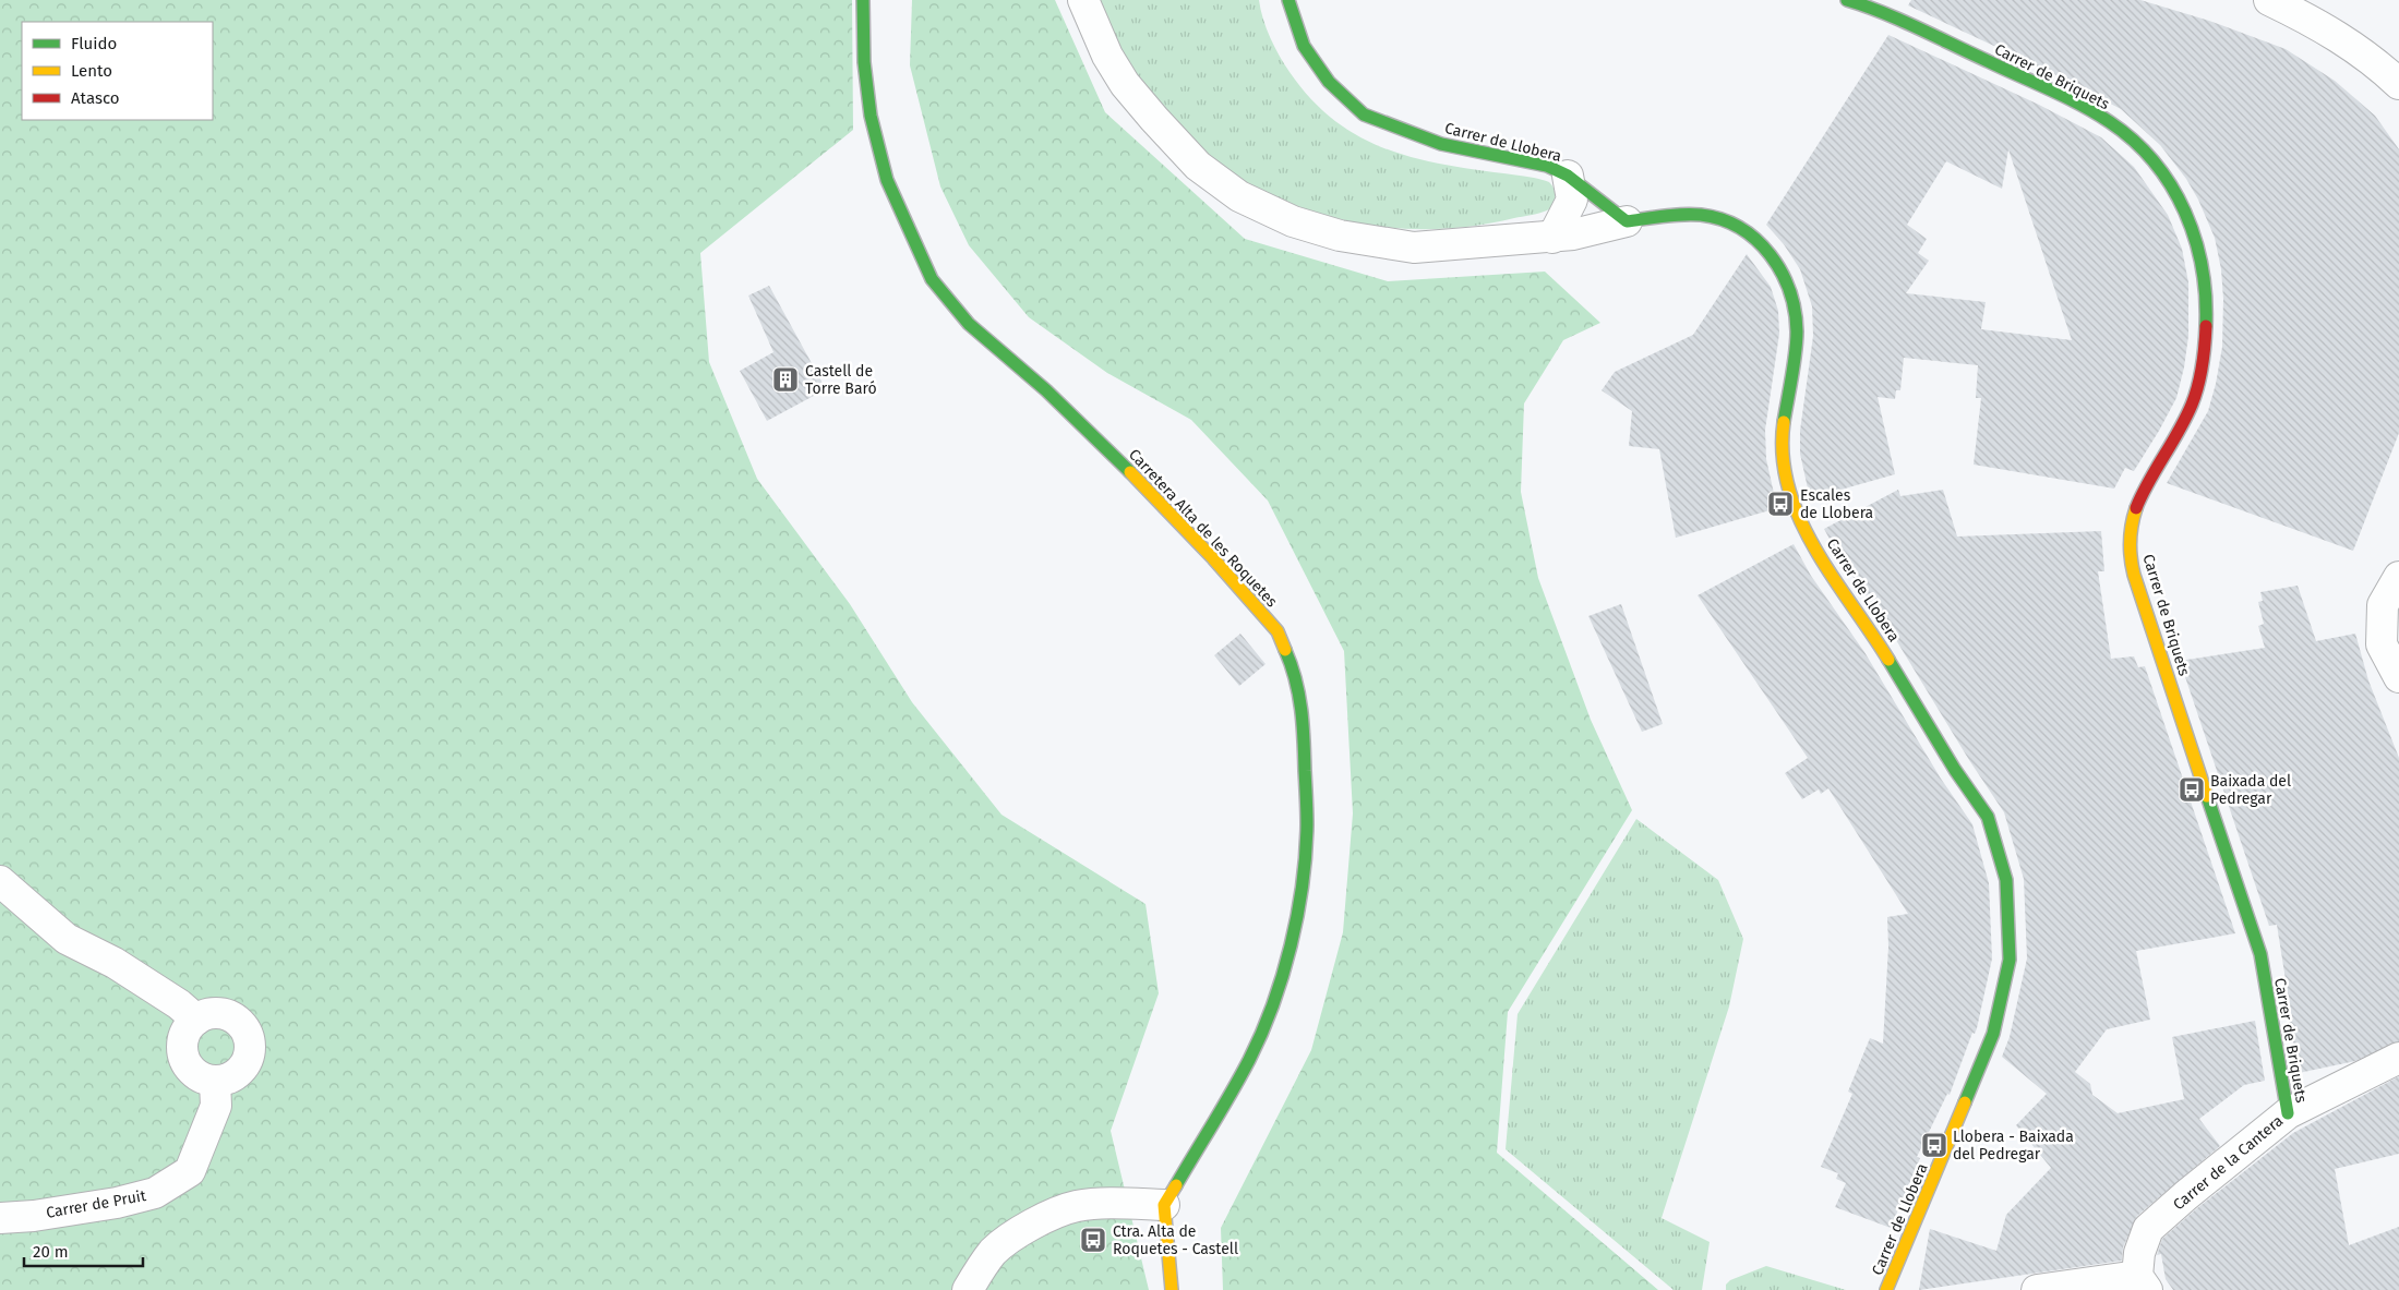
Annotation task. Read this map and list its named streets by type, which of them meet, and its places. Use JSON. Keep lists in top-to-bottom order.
{
  "streets": {
    "street": [
      "Carrer de Briquets",
      "Carrer de Llobera",
      "Carretera Alta de les Roquetes",
      "Carrer de la Cantera",
      "Carrer de Pruit"
    ]
  },
  "crossings": [
    ["Carrer de Briquets", "Carrer de la Cantera"]
  ],
  "places": {
    "building": ["Castell de Torre Baró"],
    "bus stop": [
      "Escales de Llobera",
      "Baixada del Pedregar",
      "Llobera - Baixada del Pedregar",
      "Ctra. Alta de Roquetes - Castell"
    ]
  },
  "legend": ["Fluido", "Lento", "Atasco"],
  "scale_bar": "20 m"
}
